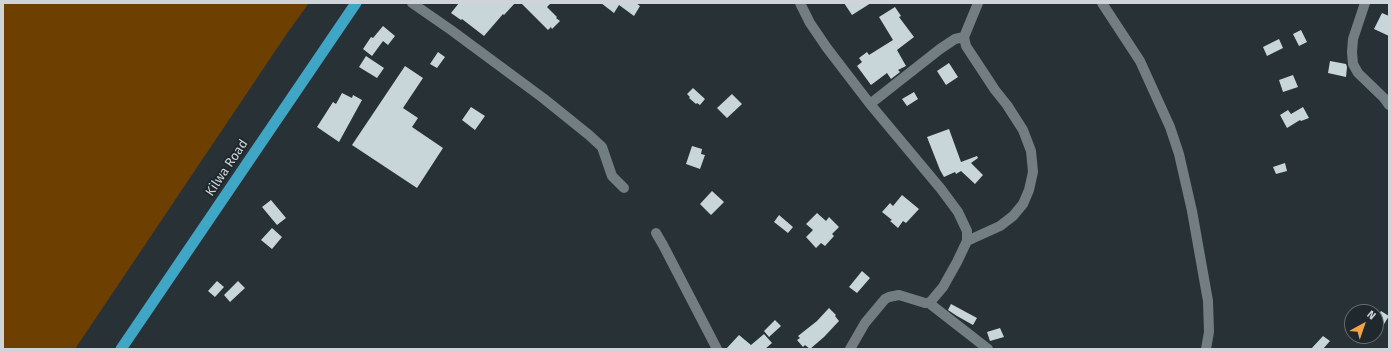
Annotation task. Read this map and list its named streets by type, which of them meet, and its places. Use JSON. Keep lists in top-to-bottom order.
{
  "streets": {
    "highway": ["Kilwa Road"]
  },
  "north": "top right"
}
